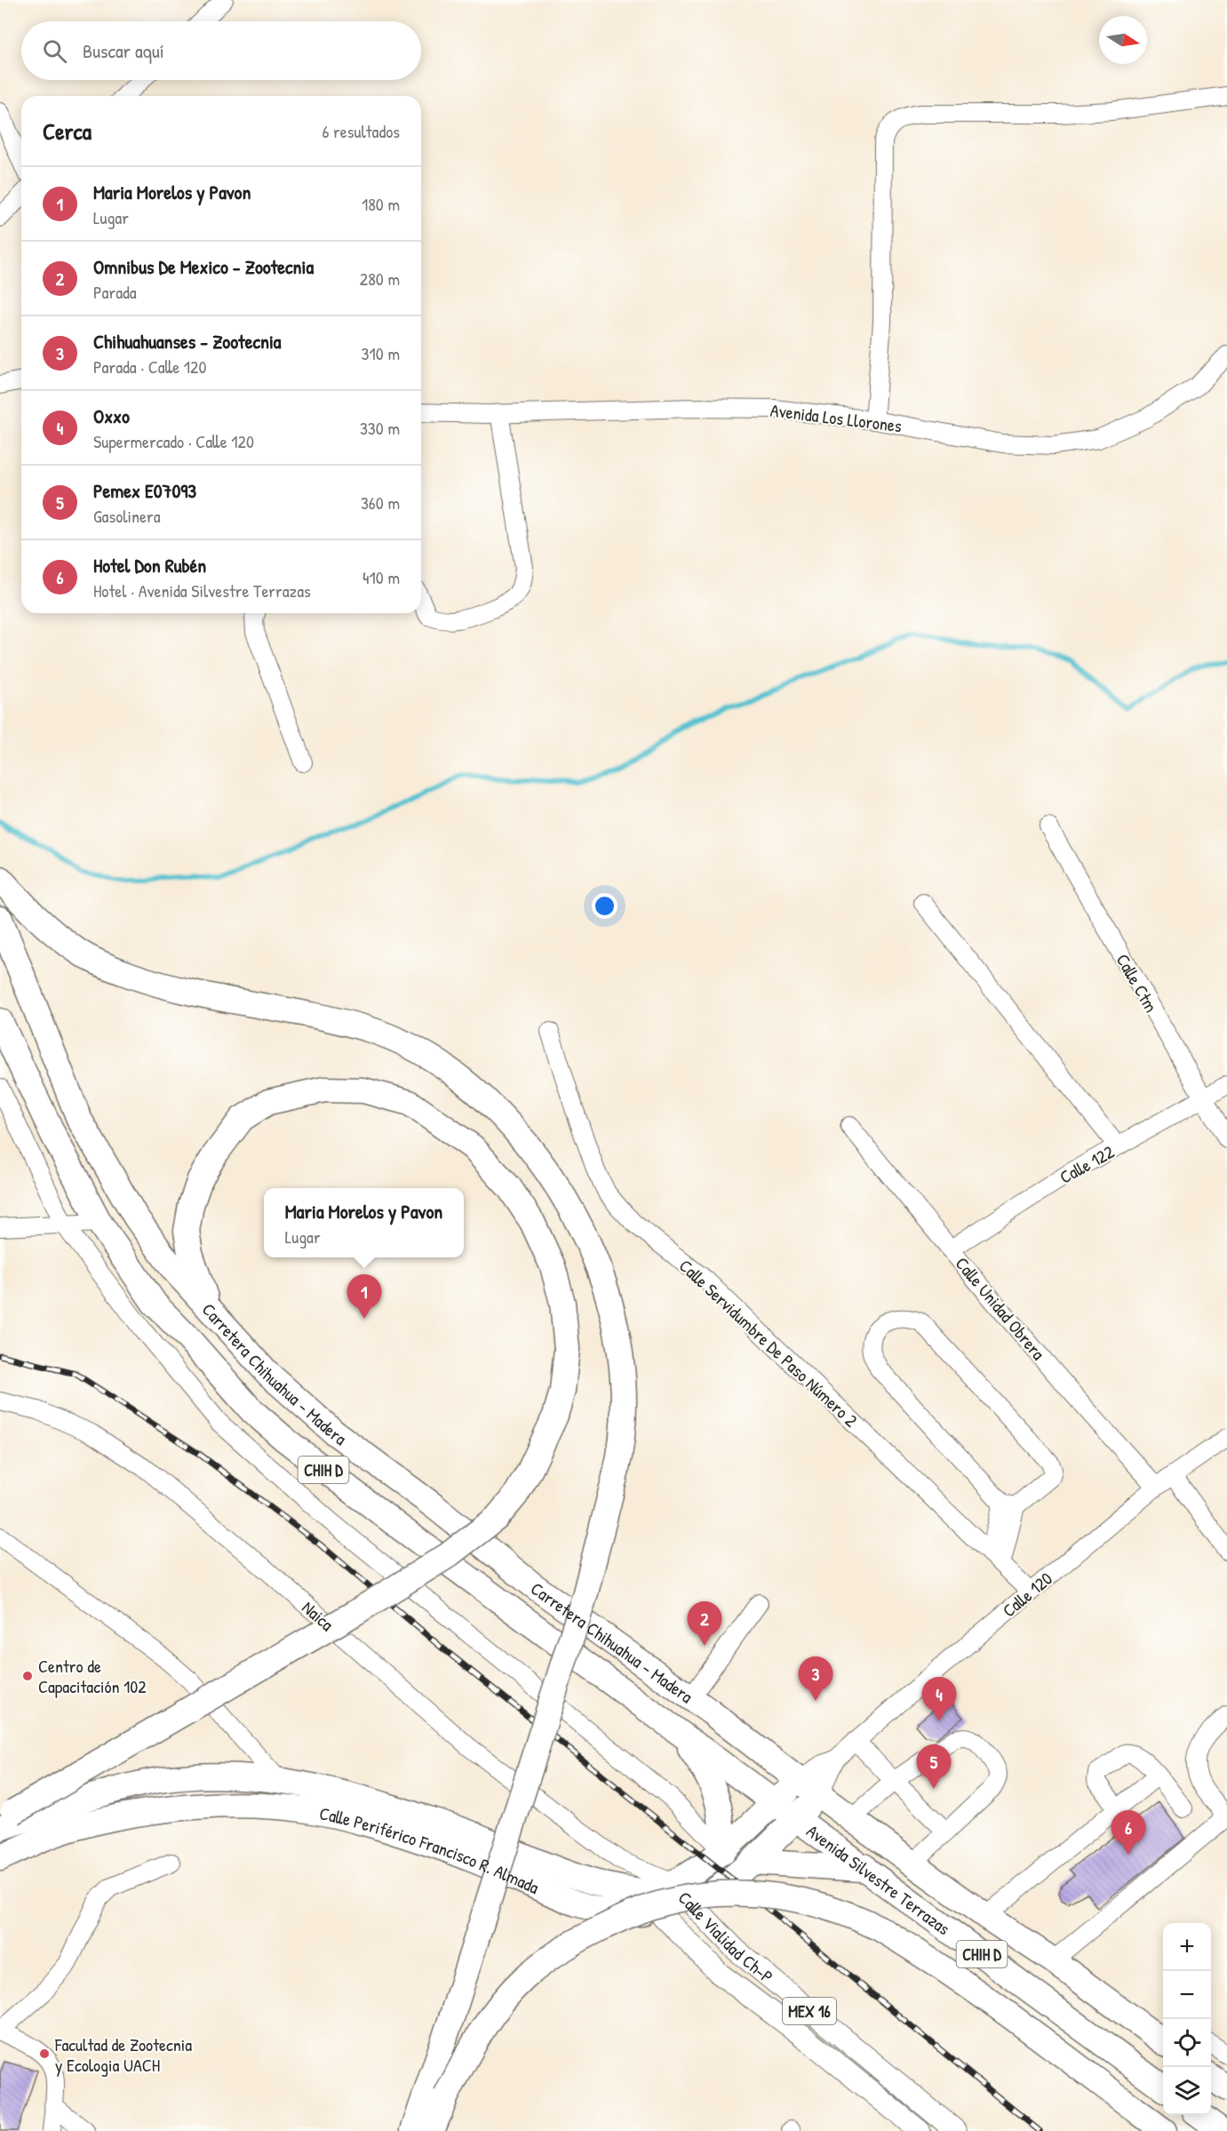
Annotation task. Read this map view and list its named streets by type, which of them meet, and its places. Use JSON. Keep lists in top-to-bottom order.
{
  "streets": {
    "highway": [
      "Carretera Chihuahua - Madera",
      "CHIH D",
      "Calle Periférico Francisco R. Almada",
      "Avenida Silvestre Terrazas"
    ],
    "main road": ["Calle Vialidad Ch-P", "MEX 16"],
    "street": [
      "Avenida Los Llorones",
      "Calle Ctm",
      "Calle 122",
      "Calle Unidad Obrera",
      "Calle Servidumbre De Paso Número 2",
      "Calle 120",
      "Naica"
    ]
  },
  "crossings": [
    ["Calle Ctm", "Calle 122"],
    ["Calle 122", "Calle Unidad Obrera"],
    ["Calle Unidad Obrera", "Calle 120"],
    ["Calle Servidumbre De Paso Número 2", "Calle 120"],
    ["Carretera Chihuahua - Madera", "Calle 120"],
    ["Carretera Chihuahua - Madera", "Calle Periférico Francisco R. Almada"],
    ["Carretera Chihuahua - Madera", "Avenida Silvestre Terrazas"],
    ["Calle 120", "Calle Periférico Francisco R. Almada"],
    ["Calle 120", "Avenida Silvestre Terrazas"],
    ["Naica", "Calle Periférico Francisco R. Almada"],
    ["Naica", "Calle Vialidad Ch-P"],
    ["Calle Periférico Francisco R. Almada", "Avenida Silvestre Terrazas"],
    ["Calle Periférico Francisco R. Almada", "Calle Vialidad Ch-P"]
  ],
  "places": ["Centro de Capacitación 102", "Facultad de Zootecnia y Ecologia UACH"],
  "north": "right",
  "page": {
    "search": "Buscar aquí",
    "heading": ["Cerca", "6 resultados"],
    "list": [
      {
        "mark": "1",
        "name": "Maria Morelos y Pavon",
        "note": "Lugar",
        "value": "180 m"
      },
      {
        "mark": "2",
        "name": "Omnibus De Mexico - Zootecnia",
        "note": "Parada",
        "value": "280 m"
      },
      {
        "mark": "3",
        "name": "Chihuahuanses - Zootecnia",
        "note": "Parada · Calle 120",
        "value": "310 m"
      },
      {
        "mark": "4",
        "name": "Oxxo",
        "note": "Supermercado · Calle 120",
        "value": "330 m"
      },
      {
        "mark": "5",
        "name": "Pemex E07093",
        "note": "Gasolinera",
        "value": "360 m"
      },
      {
        "mark": "6",
        "name": "Hotel Don Rubén",
        "note": "Hotel · Avenida Silvestre Terrazas",
        "value": "410 m"
      }
    ],
    "popup": ["Maria Morelos y Pavon", "Lugar"],
    "pins": [
      "1",
      "2",
      "3",
      "4",
      "5",
      "6"
    ],
    "map_buttons": ["+", "−"]
  }
}
